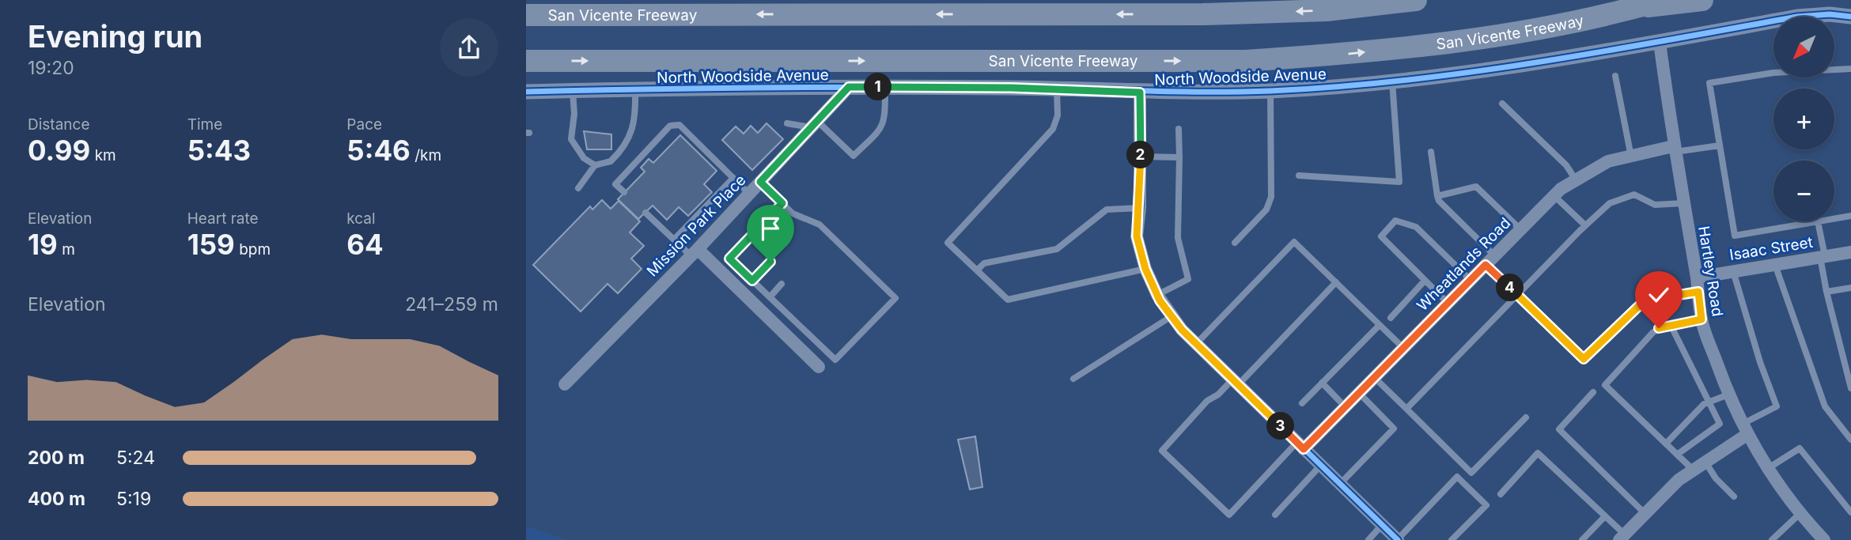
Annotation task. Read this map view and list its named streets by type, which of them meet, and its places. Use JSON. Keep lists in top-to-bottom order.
{
  "streets": {
    "highway": ["San Vicente Freeway"],
    "street": [
      "North Woodside Avenue",
      "Mission Park Place",
      "Isaac Street",
      "Wheatlands Road",
      "Hartley Road"
    ]
  },
  "crossings": [
    ["North Woodside Avenue", "Mission Park Place"],
    ["North Woodside Avenue", "Hartley Road"],
    ["Isaac Street", "Hartley Road"],
    ["Wheatlands Road", "Hartley Road"]
  ],
  "north": "bottom left",
  "page": {
    "heading": ["Evening run", "19:20"],
    "map_buttons": ["+", "−"],
    "pins": [
      "1",
      "2",
      "4",
      "3"
    ],
    "stats": [
      ["Distance", "0.99 km"],
      ["Time", "5:43"],
      ["Pace", "5:46 /km"],
      ["Elevation", "19 m"],
      ["Heart rate", "159 bpm"],
      ["kcal", "64"]
    ],
    "chart": ["Elevation", "241–259 m"],
    "list": [
      {
        "name": "200 m",
        "note": "5:24"
      },
      {
        "name": "400 m",
        "note": "5:19"
      }
    ]
  }
}
